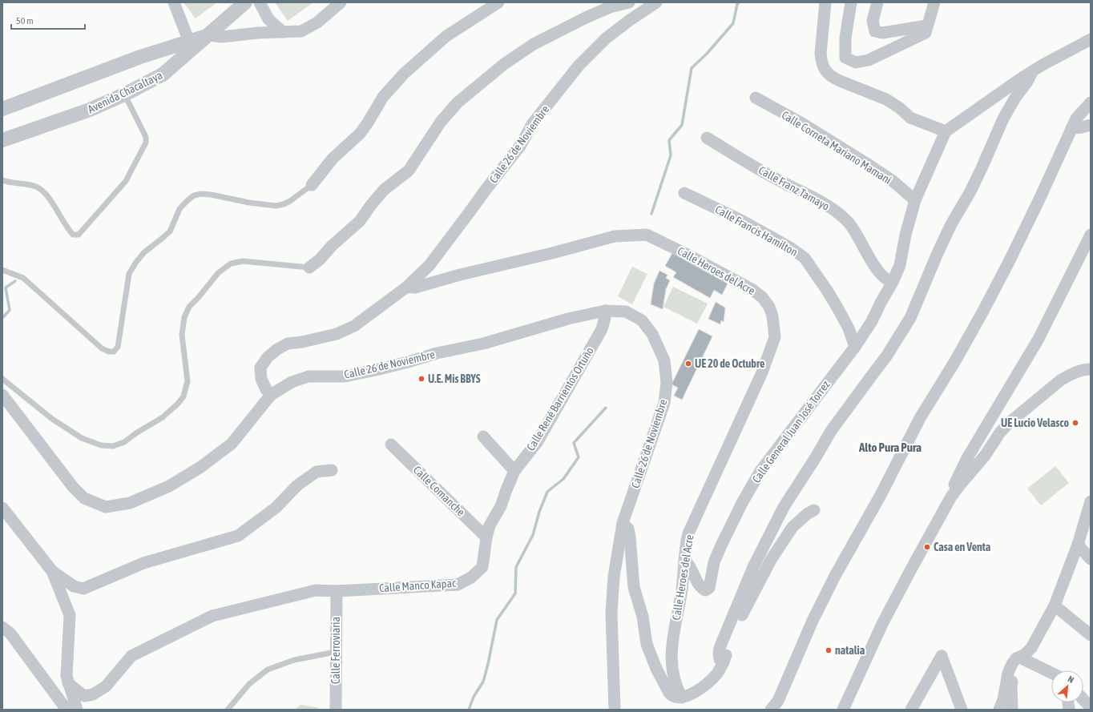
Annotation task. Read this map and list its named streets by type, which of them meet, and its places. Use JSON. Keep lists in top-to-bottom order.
{
  "streets": {
    "street": [
      "Avenida Chacaltaya",
      "Calle 26 de Noviembre",
      "Calle Corneta Mariano Mamani",
      "Calle Franz Tamayo",
      "Calle Francis Hamilton",
      "Calle Heroes del Acre",
      "Calle René Barrientos Ortuño",
      "Calle General Juan José Torrez",
      "Calle Comanche",
      "Calle Manco Kapac",
      "Calle Ferroviaria"
    ]
  },
  "crossings": [
    ["Calle 26 de Noviembre", "Calle Heroes del Acre"],
    ["Calle 26 de Noviembre", "Calle René Barrientos Ortuño"],
    ["Calle Corneta Mariano Mamani", "Calle General Juan José Torrez"],
    ["Calle Franz Tamayo", "Calle General Juan José Torrez"],
    ["Calle Francis Hamilton", "Calle General Juan José Torrez"],
    ["Calle Heroes del Acre", "Calle General Juan José Torrez"],
    ["Calle René Barrientos Ortuño", "Calle Comanche"],
    ["Calle René Barrientos Ortuño", "Calle Manco Kapac"],
    ["Calle Comanche", "Calle Manco Kapac"],
    ["Calle Manco Kapac", "Calle Ferroviaria"]
  ],
  "districts": ["Alto Pura Pura"],
  "places": [
    "UE 20 de Octubre",
    "U.E. Mis BBYS",
    "UE Lucio Velasco",
    "Casa en Venta",
    "natalia"
  ],
  "scale_bar": "50 m",
  "north": "top right"
}
